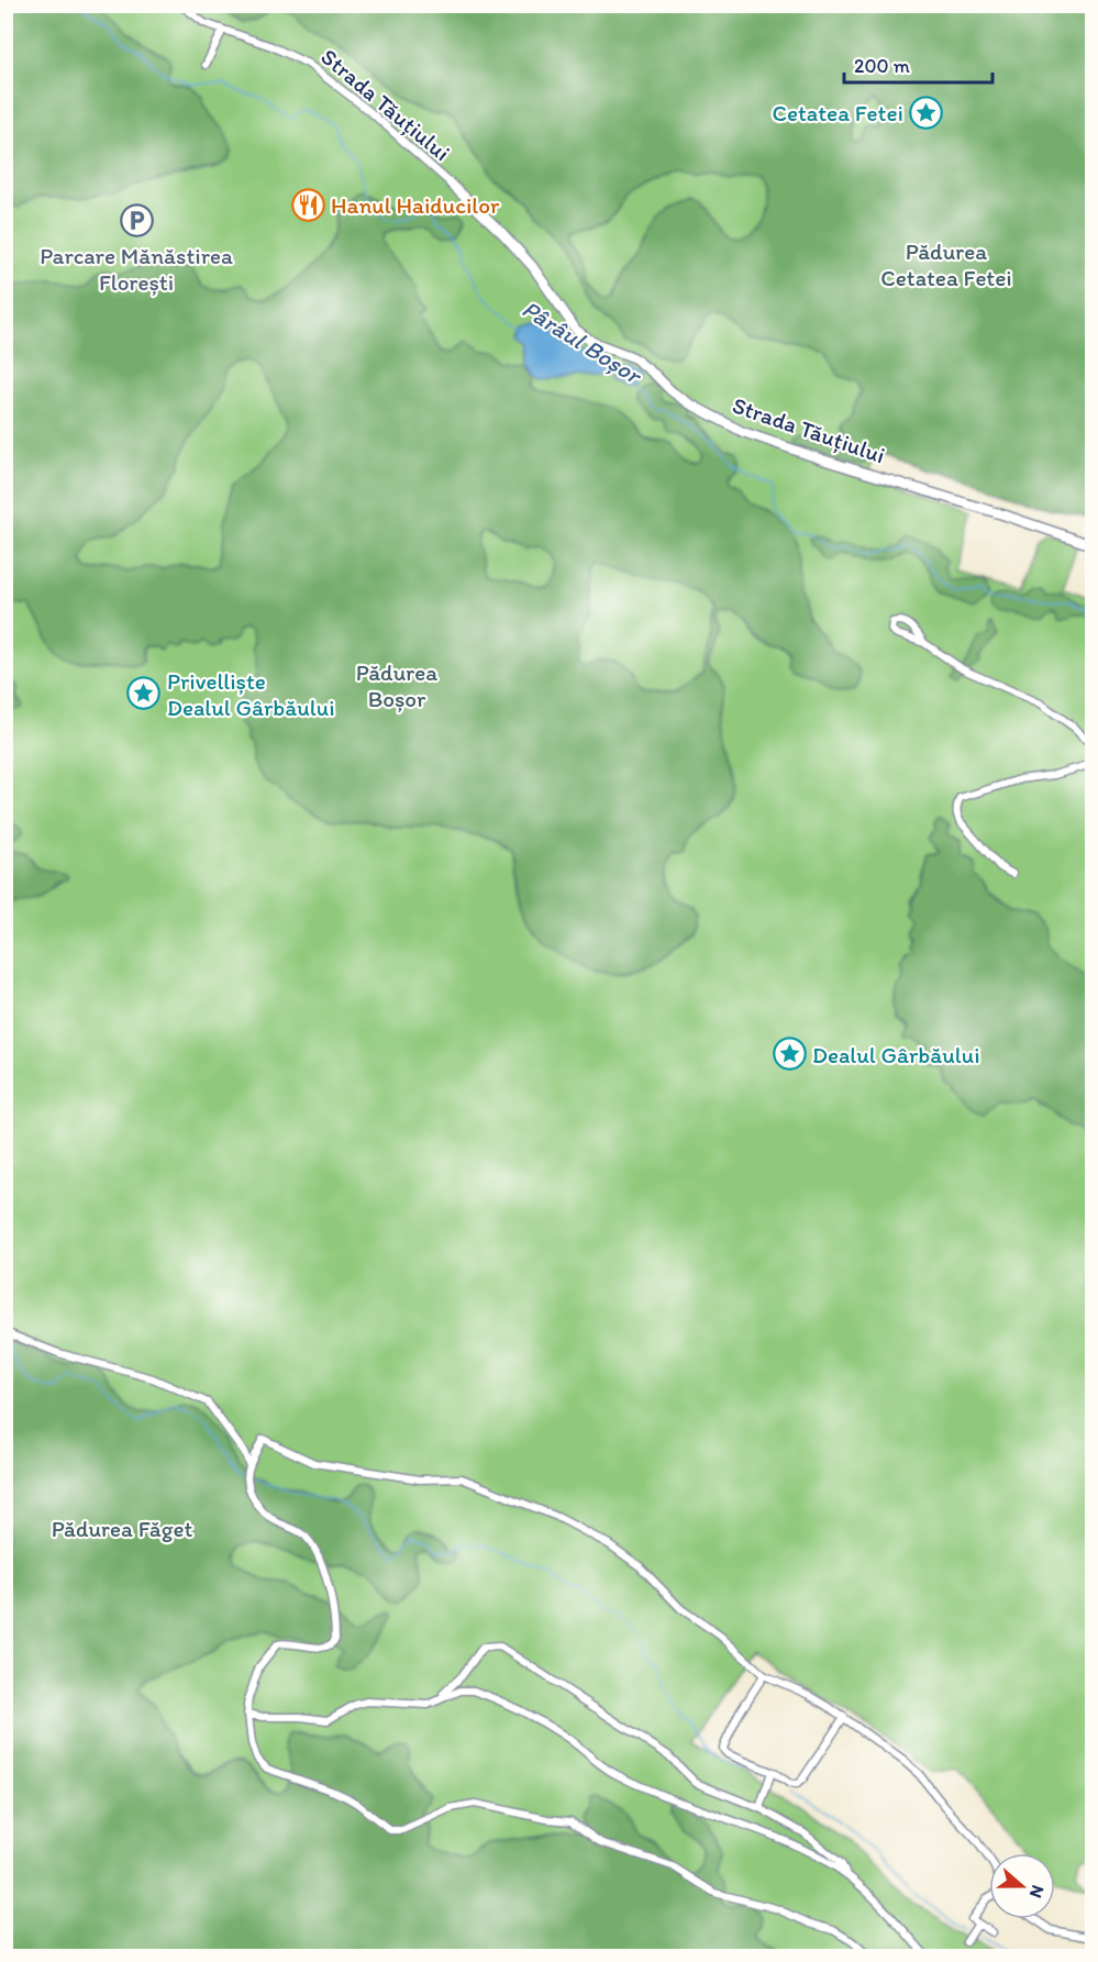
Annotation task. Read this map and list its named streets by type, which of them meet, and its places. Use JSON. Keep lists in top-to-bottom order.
{
  "streets": {
    "main road": ["Strada Tăuțiului"]
  },
  "water": ["Pârâul Boșor"],
  "parks": ["Pădurea Cetatea Fetei", "Pădurea Boșor", "Pădurea Făget"],
  "places": {
    "place": ["Cetatea Fetei", "Privelliște Dealul Gârbăului", "Dealul Gârbăului"],
    "restaurant": ["Hanul Haiducilor"],
    "parking": ["Parcare Mănăstirea Florești"]
  },
  "scale_bar": "200 m",
  "north": "right"
}
